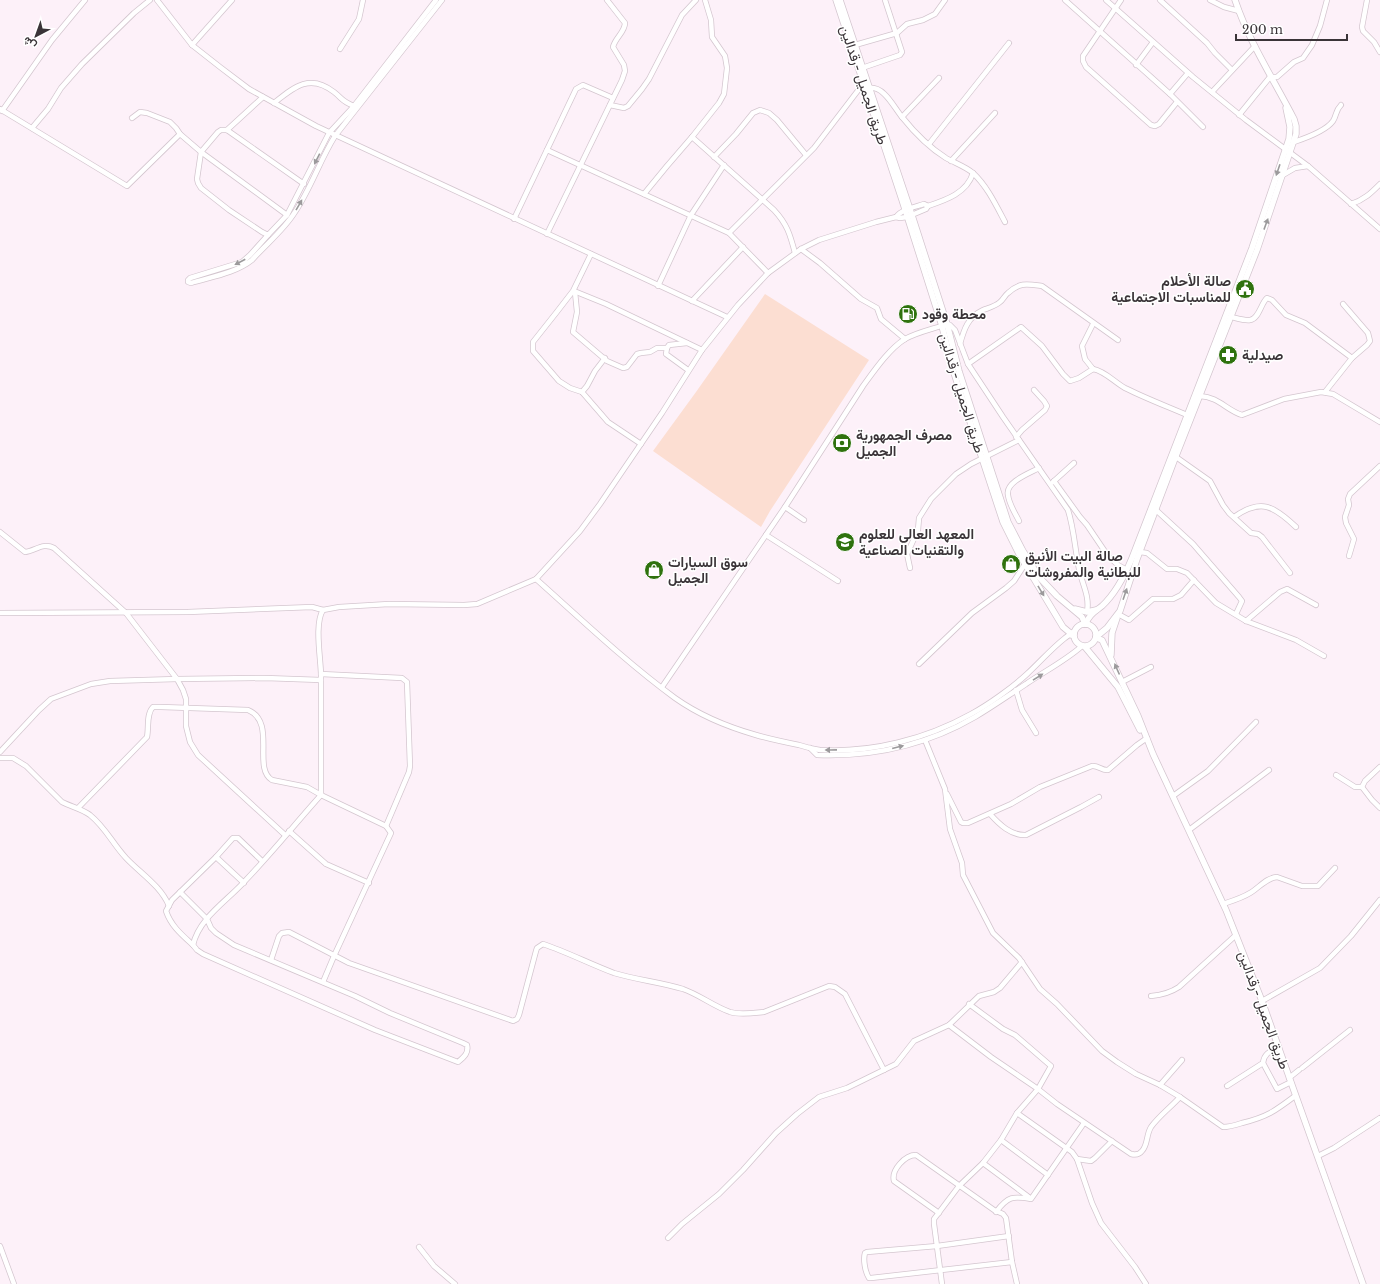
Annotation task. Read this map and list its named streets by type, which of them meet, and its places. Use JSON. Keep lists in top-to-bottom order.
{
  "streets": {
    "main road": ["طريق الجميل -رقدالين"]
  },
  "places": {
    "public building": ["صالة الأحلام للمناسبات الاجتماعية"],
    "fuel station": ["محطة وقود"],
    "pharmacy": ["صيدلية"],
    "bank": ["مصرف الجمهورية الجميل"],
    "school or university": ["المعهد العالي للعلوم والتقنيات الصناعية"],
    "shop": ["صالة البيت الأنيق للبطانية والمفروشات", "سوق السيارات الجميل"]
  },
  "scale_bar": "200 m",
  "north": "bottom left"
}
